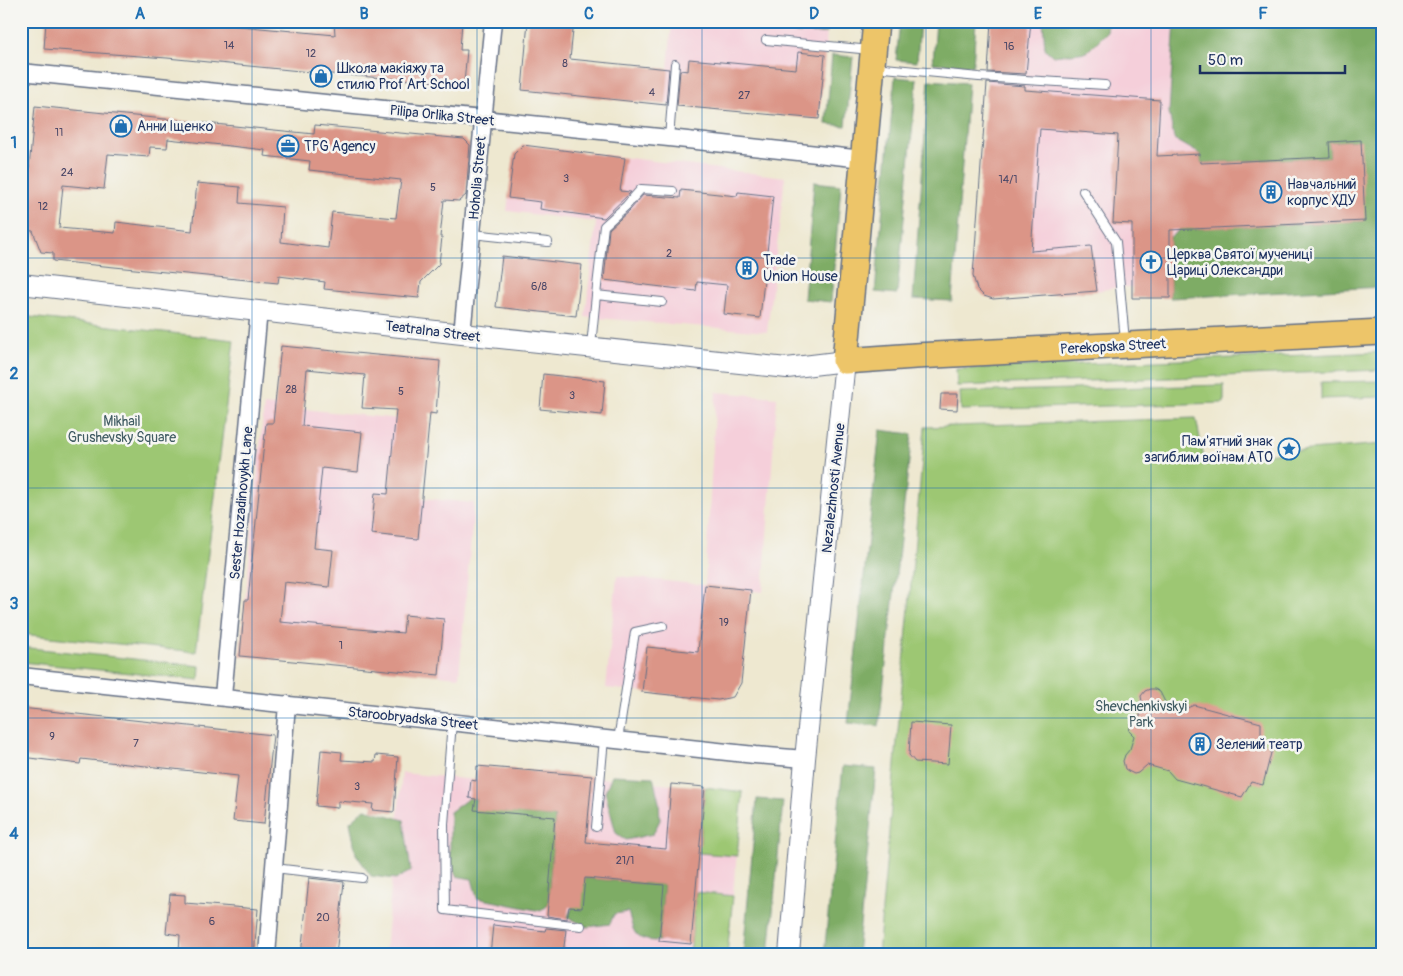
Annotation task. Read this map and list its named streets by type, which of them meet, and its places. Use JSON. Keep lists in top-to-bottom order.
{
  "streets": {
    "main road": ["Perekopska Street", "Nezalezhnosti Avenue"],
    "street": [
      "Pilipa Orlika Street",
      "Hoholia Street",
      "Teatralna Street",
      "Sester Hozadinovykh Lane",
      "Staroobryadska Street"
    ]
  },
  "crossings": [
    ["Pilipa Orlika Street", "Hoholia Street"],
    ["Pilipa Orlika Street", "Nezalezhnosti Avenue"],
    ["Hoholia Street", "Teatralna Street"],
    ["Teatralna Street", "Perekopska Street"],
    ["Teatralna Street", "Nezalezhnosti Avenue"],
    ["Teatralna Street", "Sester Hozadinovykh Lane"],
    ["Perekopska Street", "Nezalezhnosti Avenue"],
    ["Nezalezhnosti Avenue", "Staroobryadska Street"],
    ["Sester Hozadinovykh Lane", "Staroobryadska Street"]
  ],
  "parks": ["Mikhail Grushevsky Square", "Shevchenkivskyi Park"],
  "places": {
    "shop": ["Школа макіяжу та стилю Prof Art School", "Анни Іщенко"],
    "office": ["TPG Agency"],
    "building": ["Навчальний корпус ХДУ", "Trade Union House", "Зелений театр"],
    "church": ["Церква Святої мучениці Цариці Олександри"],
    "place": ["Пам'ятний знак загиблим воїнам АТО"]
  },
  "house_numbers": [
    "14",
    "16",
    "12",
    "8",
    "4",
    "27",
    "11",
    "24",
    "3",
    "14/1",
    "5",
    "12",
    "2",
    "6/8",
    "28",
    "5",
    "3",
    "19",
    "1",
    "9",
    "7",
    "3",
    "21/1",
    "20",
    "6"
  ],
  "scale_bar": "50 m",
  "grid": {
    "columns": [
      "A",
      "B",
      "C",
      "D",
      "E",
      "F"
    ],
    "rows": [
      "1",
      "2",
      "3",
      "4"
    ]
  }
}
